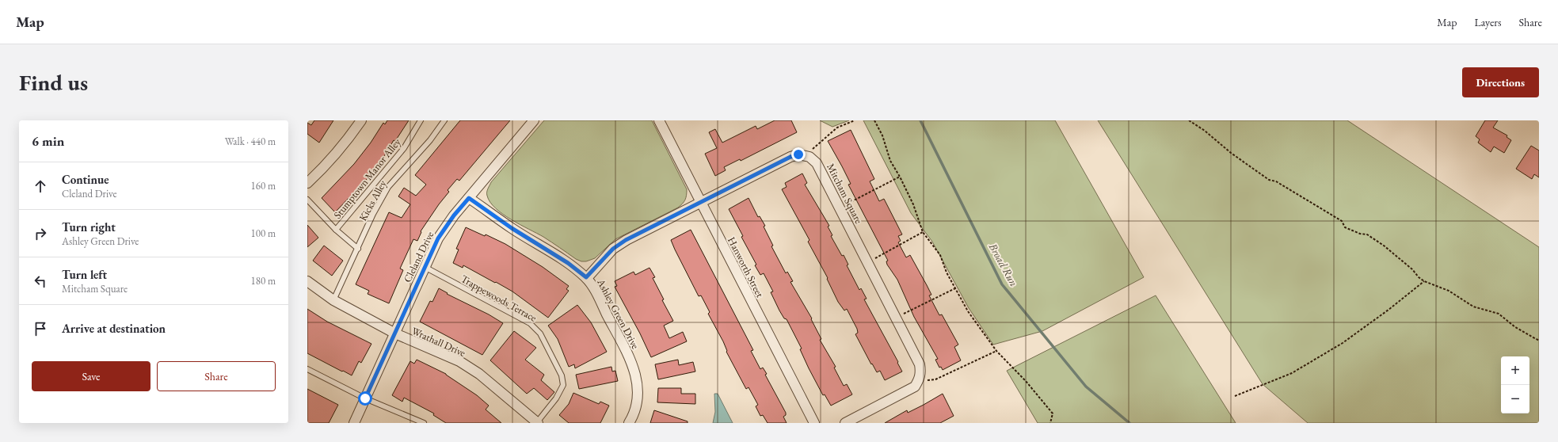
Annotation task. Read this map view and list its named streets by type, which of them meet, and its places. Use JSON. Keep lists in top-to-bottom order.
{
  "streets": {
    "street": [
      "Mitcham Square",
      "Cleland Drive",
      "Hanworth Street",
      "Ashley Green Drive",
      "Wrathall Drive"
    ],
    "lane": ["Stumptown Manor Alley", "Kicks Alley", "Trappewoods Terrace"]
  },
  "crossings": [
    ["Kicks Alley", "Wrathall Drive"],
    ["Cleland Drive", "Trappewoods Terrace"],
    ["Cleland Drive", "Ashley Green Drive"],
    ["Cleland Drive", "Wrathall Drive"],
    ["Trappewoods Terrace", "Wrathall Drive"]
  ],
  "water": ["Broad Run"],
  "page": {
    "header": "Map",
    "nav": ["Map", "Layers", "Share"],
    "buttons": [
      "Directions",
      ["Save", "Share"]
    ],
    "title": "Find us",
    "heading": ["6 min", "Walk · 440 m"],
    "list": [
      ["Continue", "Cleland Drive", "160 m"],
      ["Turn right", "Ashley Green Drive", "100 m"],
      ["Turn left", "Mitcham Square", "180 m"],
      "Arrive at destination"
    ],
    "map_buttons": ["+", "−"]
  }
}
